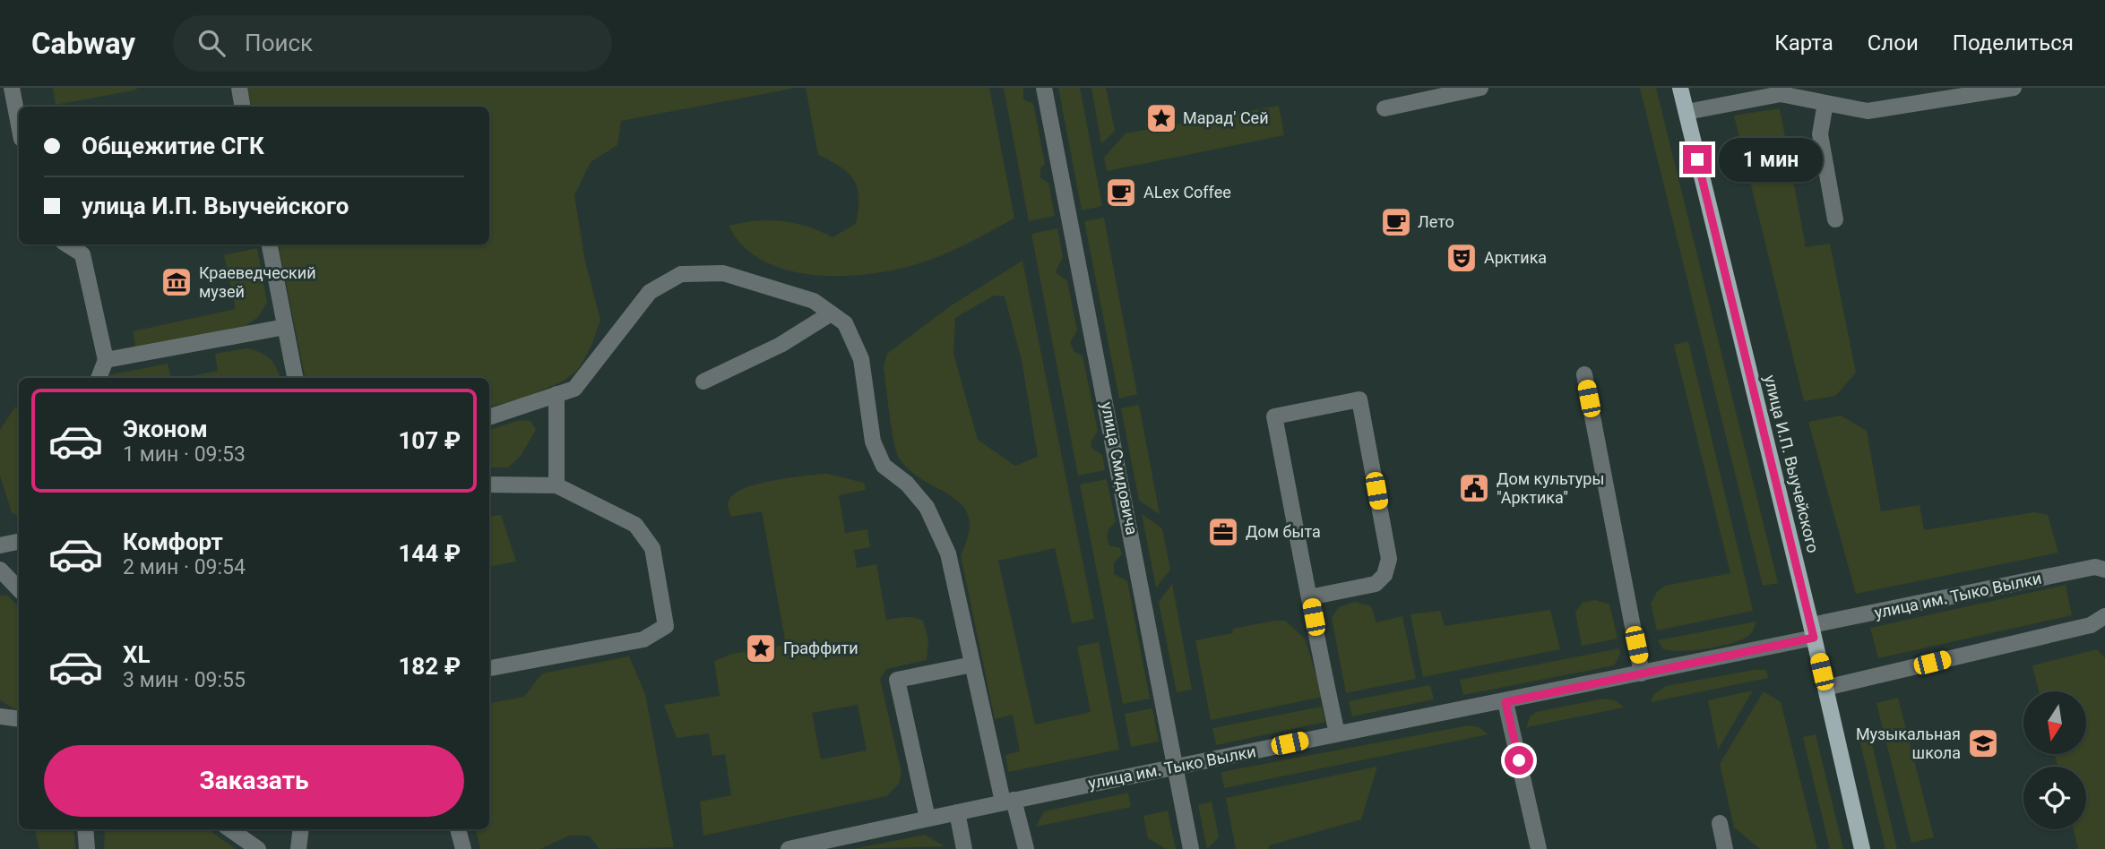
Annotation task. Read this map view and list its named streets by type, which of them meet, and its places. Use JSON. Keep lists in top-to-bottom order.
{
  "streets": {
    "main road": ["улица И.П. Выучейского"],
    "street": ["улица Смидовича", "улица им. Тыко Вылки"]
  },
  "crossings": [
    ["улица И.П. Выучейского", "улица им. Тыко Вылки"],
    ["улица Смидовича", "улица им. Тыко Вылки"]
  ],
  "places": {
    "place": ["Марад' Сей", "Граффити"],
    "cafe": ["ALex Coffee", "Лето"],
    "theatre": ["Арктика"],
    "museum": ["Краеведческий музей"],
    "public building": ["Дом культуры \"Арктика\""],
    "office": ["Дом быта"],
    "school or university": ["Музыкальная школа"]
  },
  "north": "bottom",
  "page": {
    "header": "Cabway",
    "search": "Поиск",
    "nav": ["Карта", "Слои", "Поделиться"],
    "banner": ["Общежитие СГК", "улица И.П. Выучейского"],
    "bubble": "1 мин",
    "list": [
      {
        "name": "Эконом",
        "note": "1 мин · 09:53",
        "value": "107 ₽"
      },
      {
        "name": "Комфорт",
        "note": "2 мин · 09:54",
        "value": "144 ₽"
      },
      {
        "name": "XL",
        "note": "3 мин · 09:55",
        "value": "182 ₽"
      }
    ],
    "buttons": "Заказать"
  }
}
